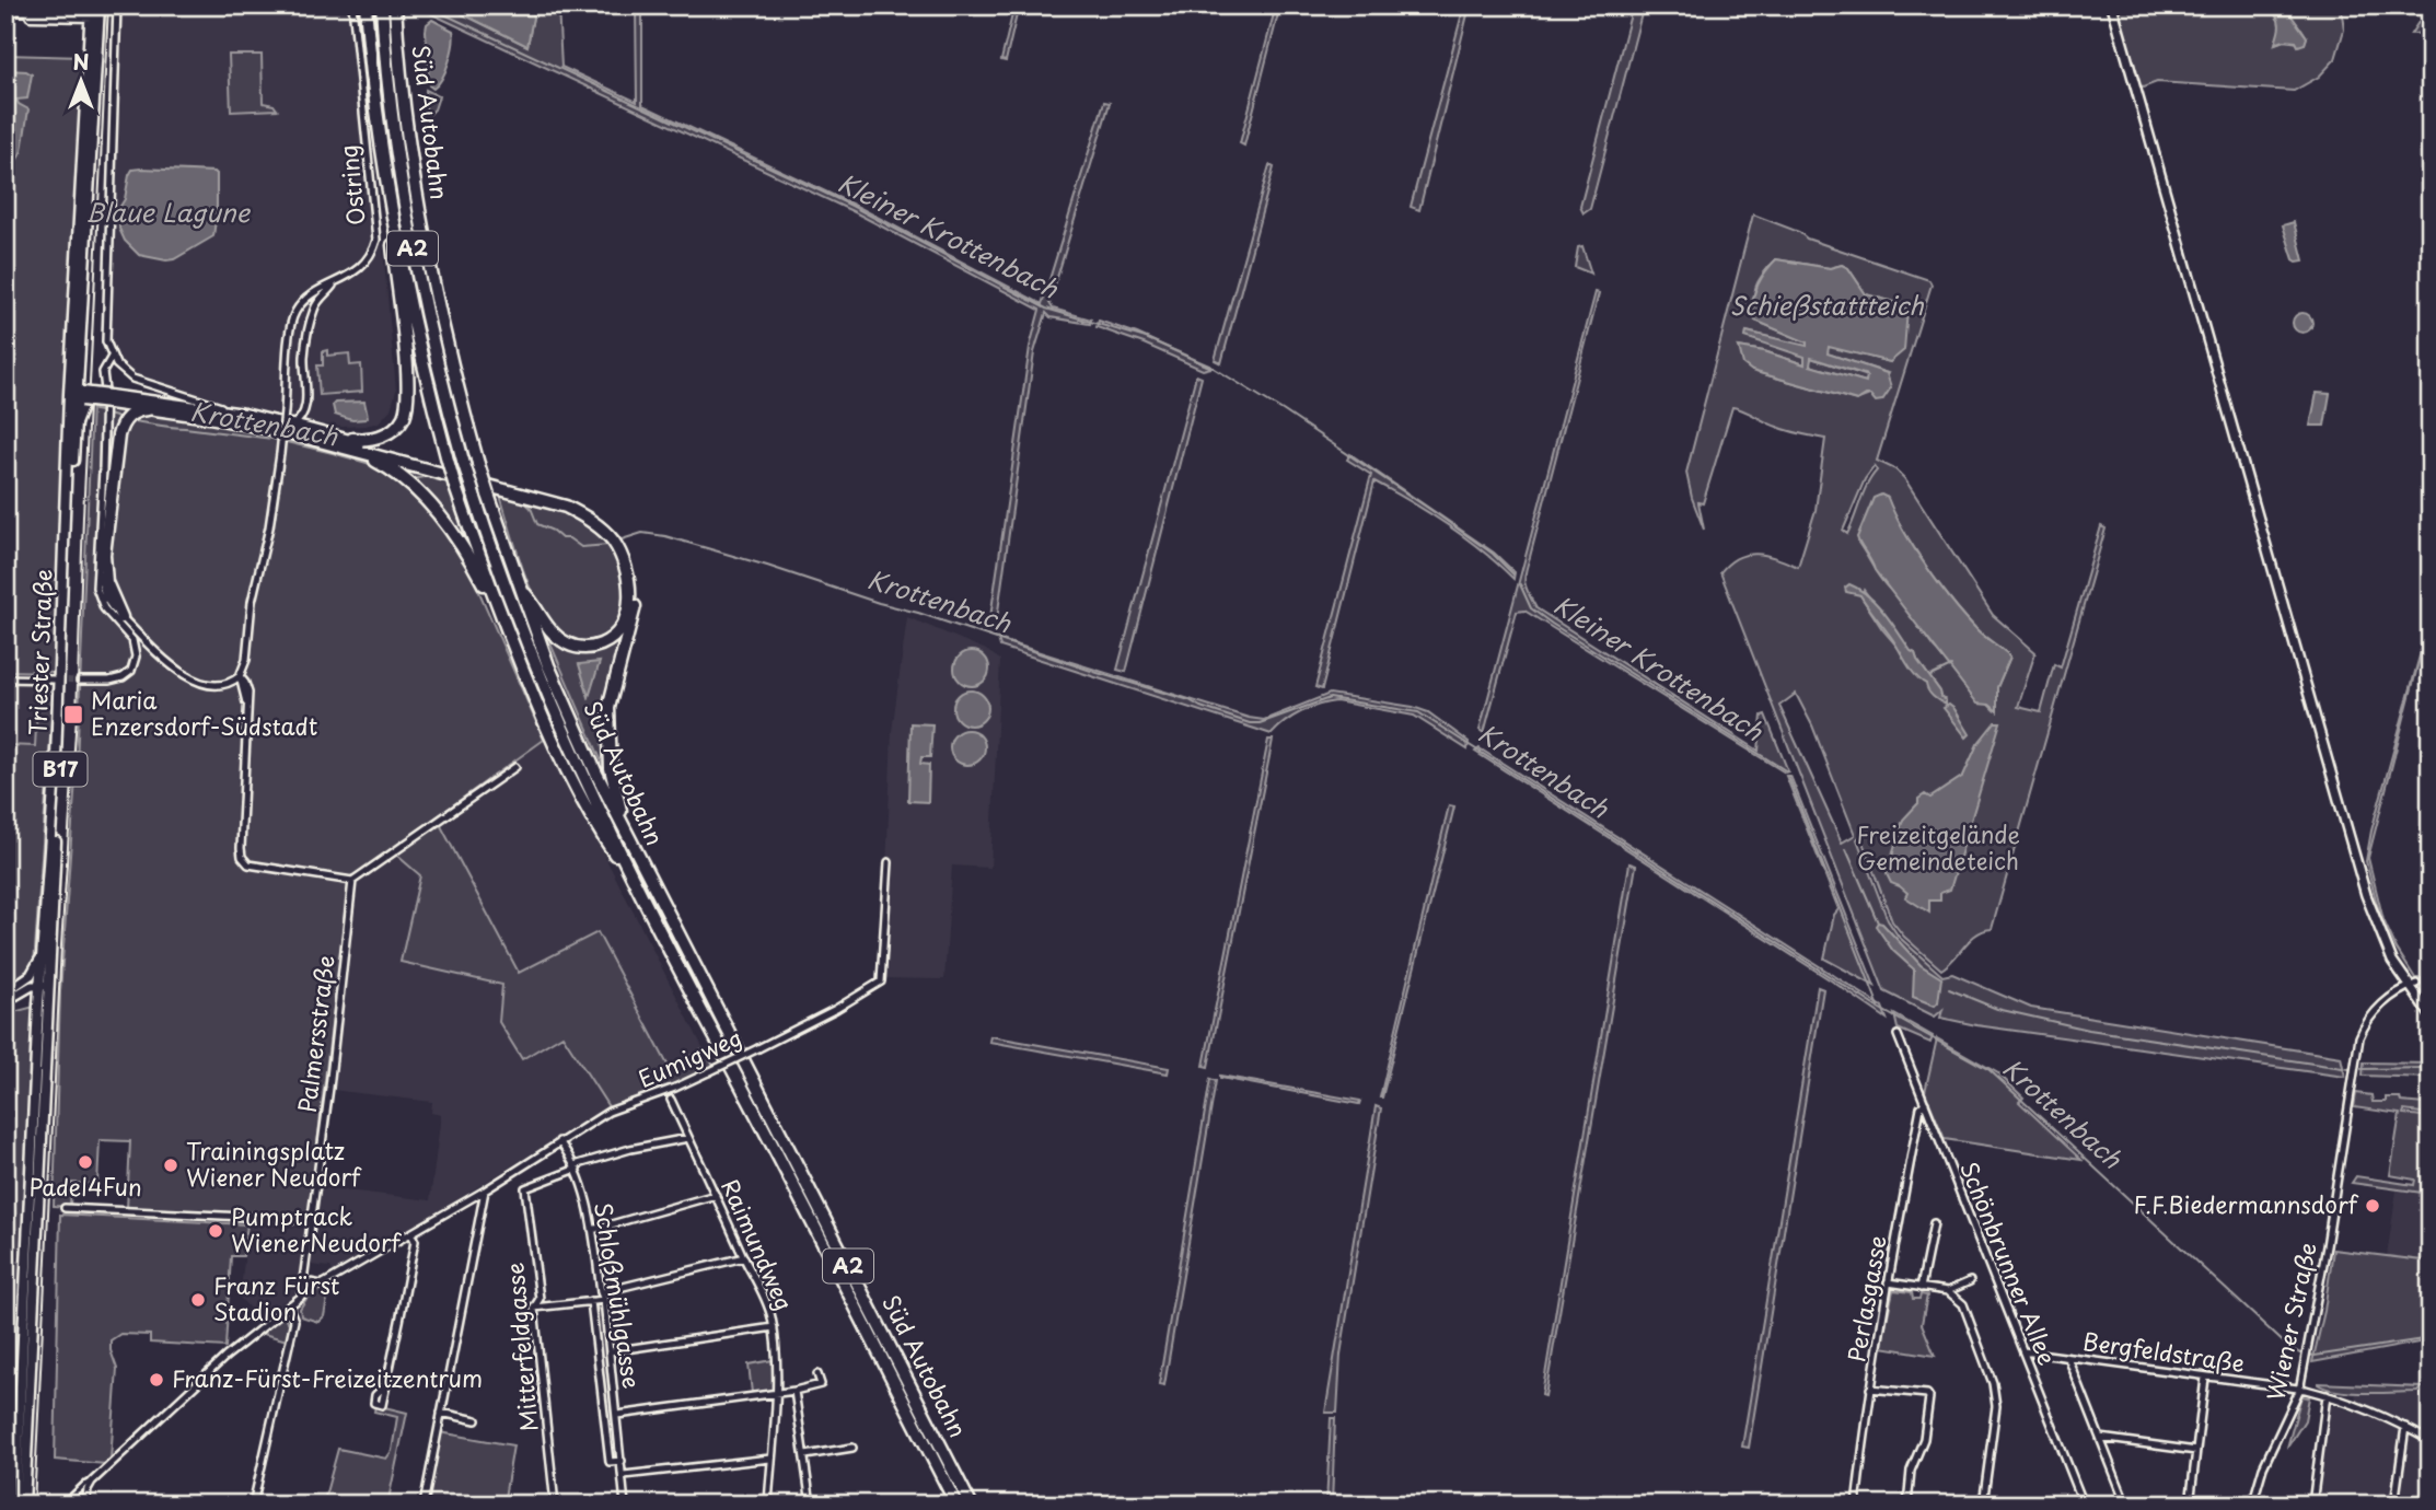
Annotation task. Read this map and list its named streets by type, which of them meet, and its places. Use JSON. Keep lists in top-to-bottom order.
{
  "streets": {
    "highway": ["Süd Autobahn", "A2"],
    "main road": ["Triester Straße", "B17"],
    "street": [
      "Ostring",
      "Palmersstraße",
      "Eumigweg",
      "Raimundweg",
      "Schönbrunner Allee",
      "Schloßmühlgasse",
      "Perlasgasse",
      "Wiener Straße",
      "Mitterfeldgasse",
      "Bergfeldstraße"
    ]
  },
  "crossings": [
    ["Triester Straße", "B17"],
    ["Palmersstraße", "Eumigweg"],
    ["Eumigweg", "Schloßmühlgasse"],
    ["Schönbrunner Allee", "Perlasgasse"],
    ["Schönbrunner Allee", "Bergfeldstraße"],
    ["Schloßmühlgasse", "Mitterfeldgasse"],
    ["Wiener Straße", "Bergfeldstraße"]
  ],
  "water": [
    "Blaue Lagune",
    "Kleiner Krottenbach",
    "Schießstattteich",
    "Krottenbach"
  ],
  "parks": ["Freizeitgelände Gemeindeteich"],
  "places": {
    "transit": ["Maria Enzersdorf-Südstadt"],
    "other": [
      "Padel4Fun",
      "Trainingsplatz Wiener Neudorf",
      "F.F.Biedermannsdorf",
      "Pumptrack WienerNeudorf",
      "Franz Fürst Stadion",
      "Franz-Fürst-Freizeitzentrum"
    ]
  },
  "north": "top"
}
